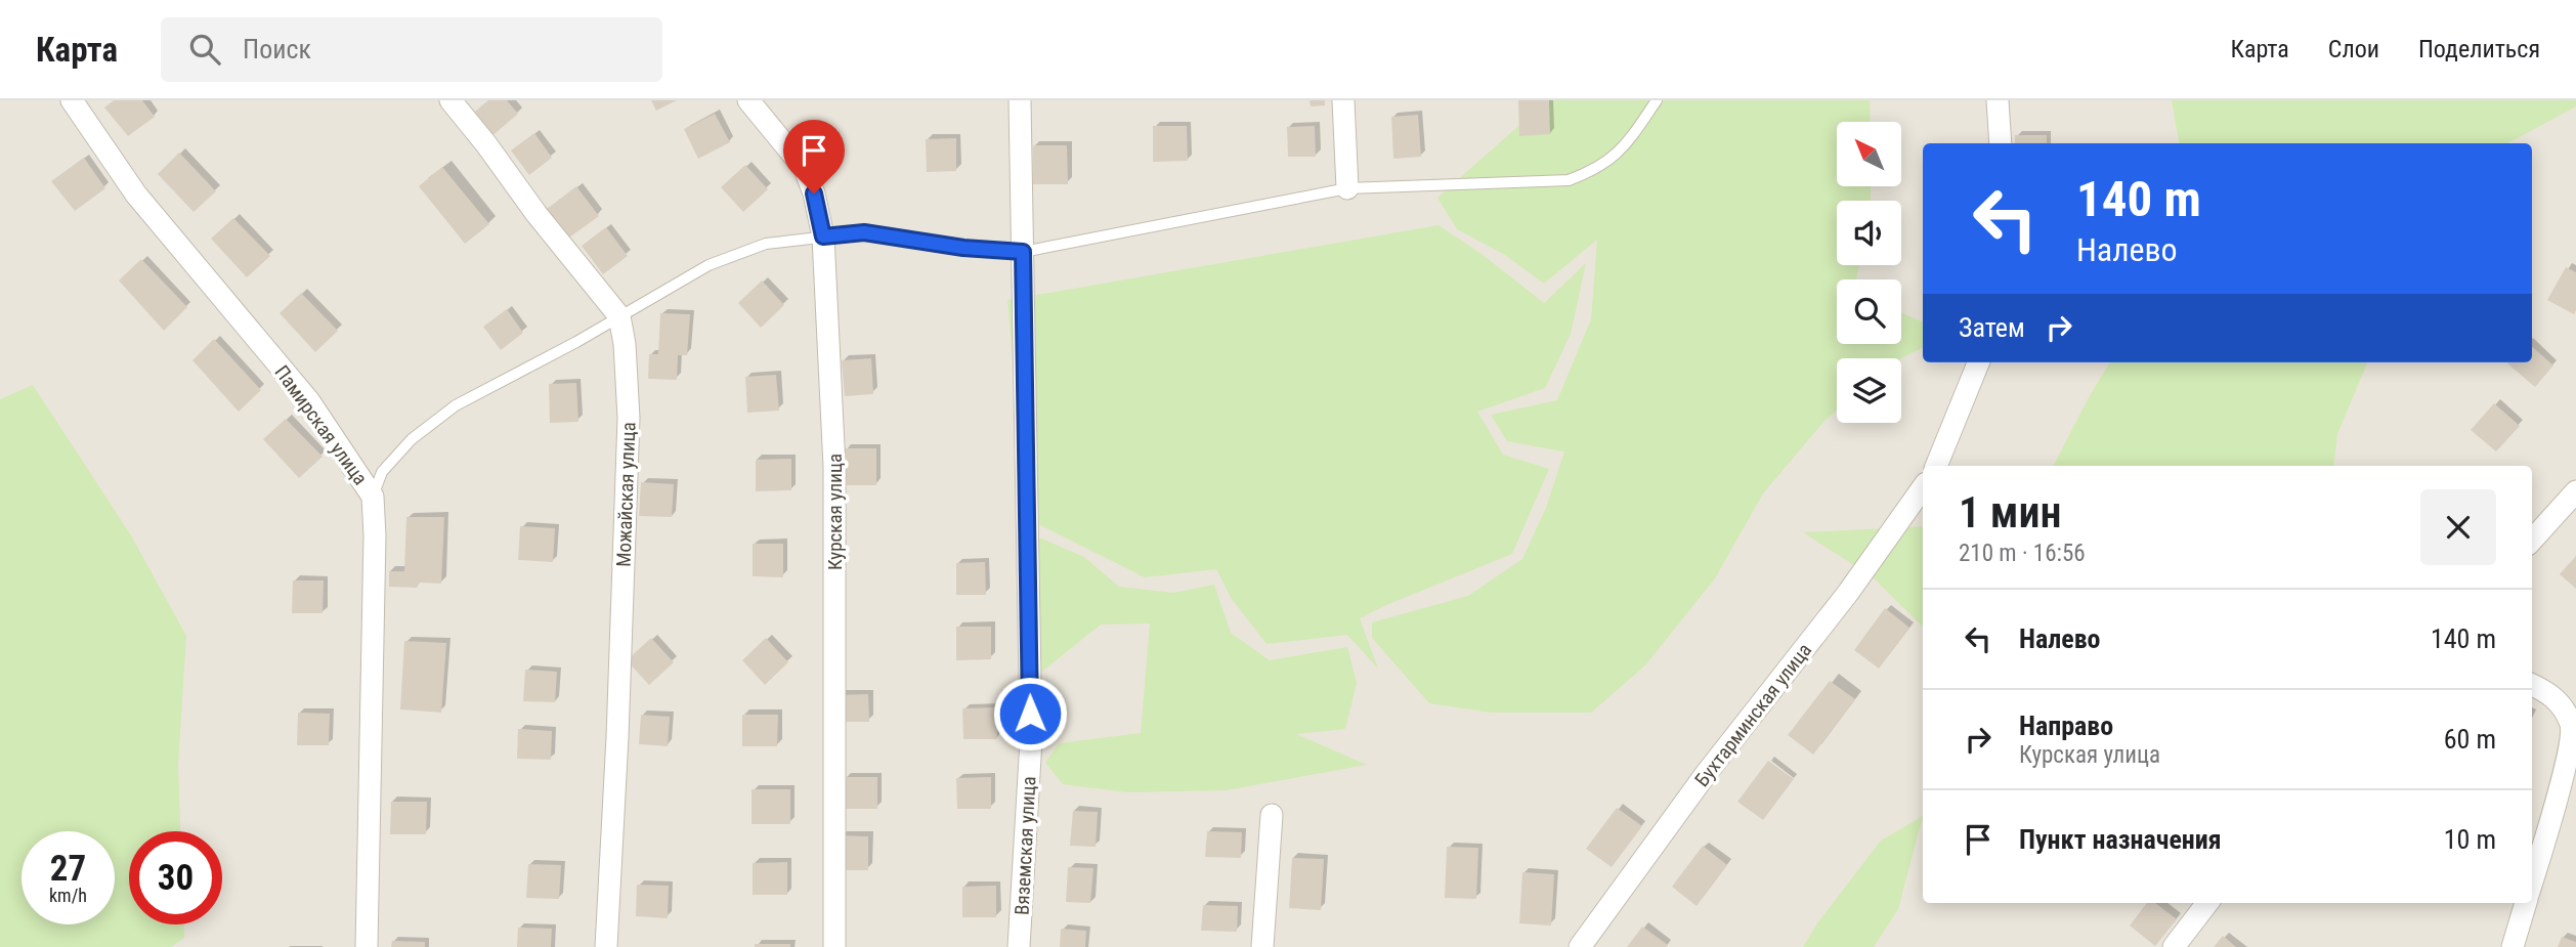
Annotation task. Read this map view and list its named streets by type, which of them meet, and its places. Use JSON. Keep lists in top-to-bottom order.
{
  "streets": {
    "street": [
      "Памирская улица",
      "Можайская улица",
      "Курская улица",
      "Бухтарминская улица",
      "Вяземская улица"
    ]
  },
  "north": "top left",
  "page": {
    "header": "Карта",
    "search": "Поиск",
    "nav": ["Карта", "Слои", "Поделиться"],
    "turn": ["140 m", "Налево"],
    "then": "Затем",
    "heading": ["1 мин", "210 m · 16:56"],
    "list": [
      {
        "name": "Налево",
        "value": "140 m"
      },
      {
        "name": "Направо",
        "note": "Курская улица",
        "value": "60 m"
      },
      {
        "name": "Пункт назначения",
        "value": "10 m"
      }
    ],
    "speed": "27 km/h",
    "limit": "30"
  }
}
